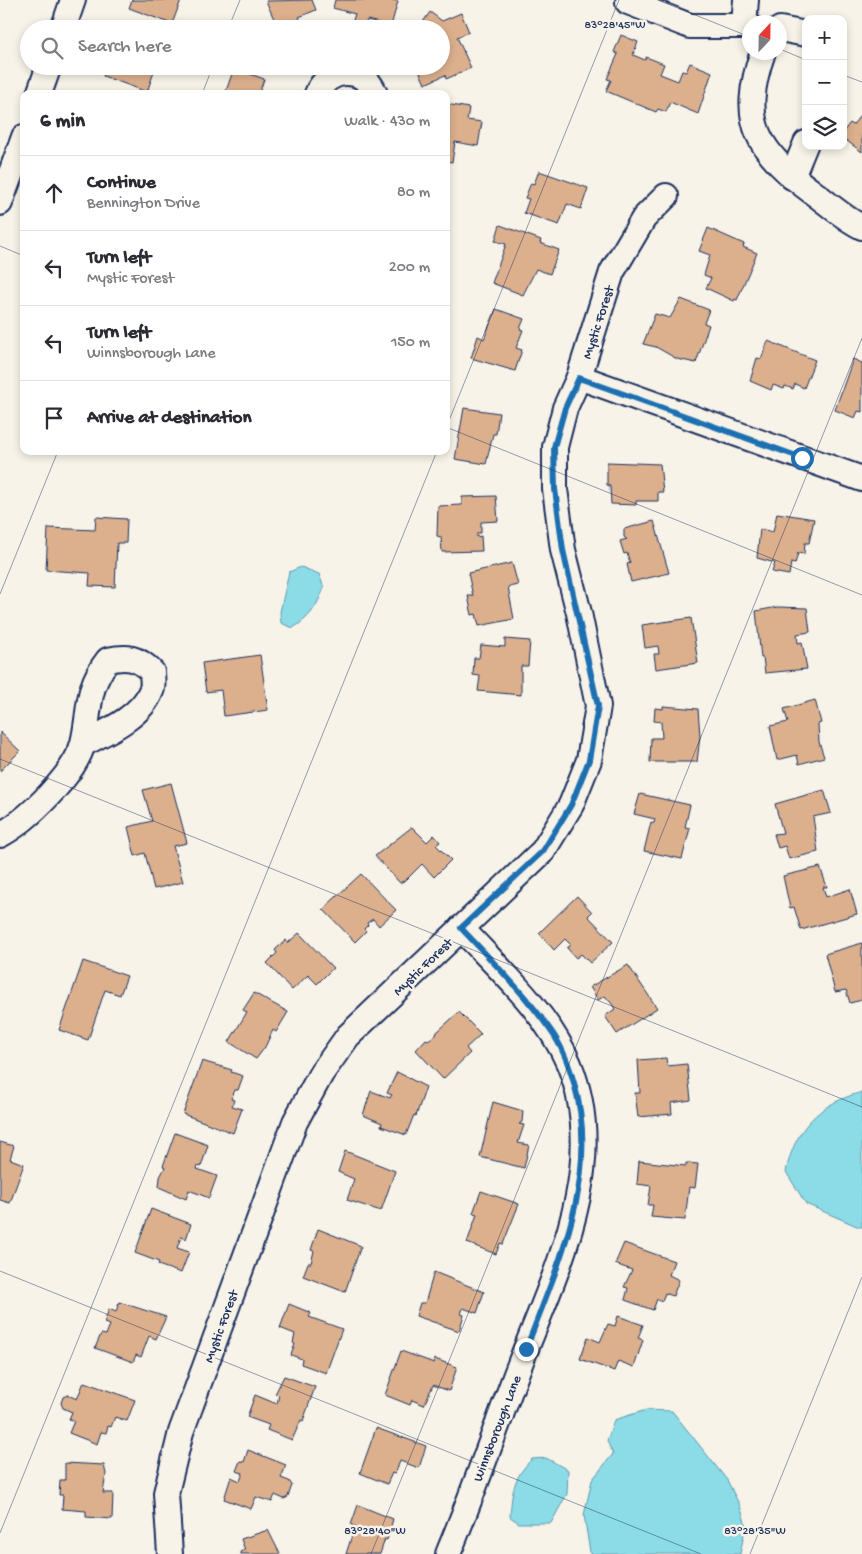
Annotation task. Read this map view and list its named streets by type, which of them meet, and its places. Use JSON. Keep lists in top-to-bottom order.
{
  "streets": {
    "street": ["Mystic Forest", "Winnsborough Lane"]
  },
  "crossings": [
    ["Mystic Forest", "Winnsborough Lane"]
  ],
  "north": "top",
  "page": {
    "map_buttons": ["+", "−"],
    "search": "Search here",
    "heading": ["6 min", "Walk · 430 m"],
    "list": [
      ["Continue", "Bennington Drive", "80 m"],
      ["Turn left", "Mystic Forest", "200 m"],
      ["Turn left", "Winnsborough Lane", "150 m"],
      "Arrive at destination"
    ]
  },
  "coordinates": ["83°28'45\"W", "83°28'40\"W", "83°28'35\"W"]
}
